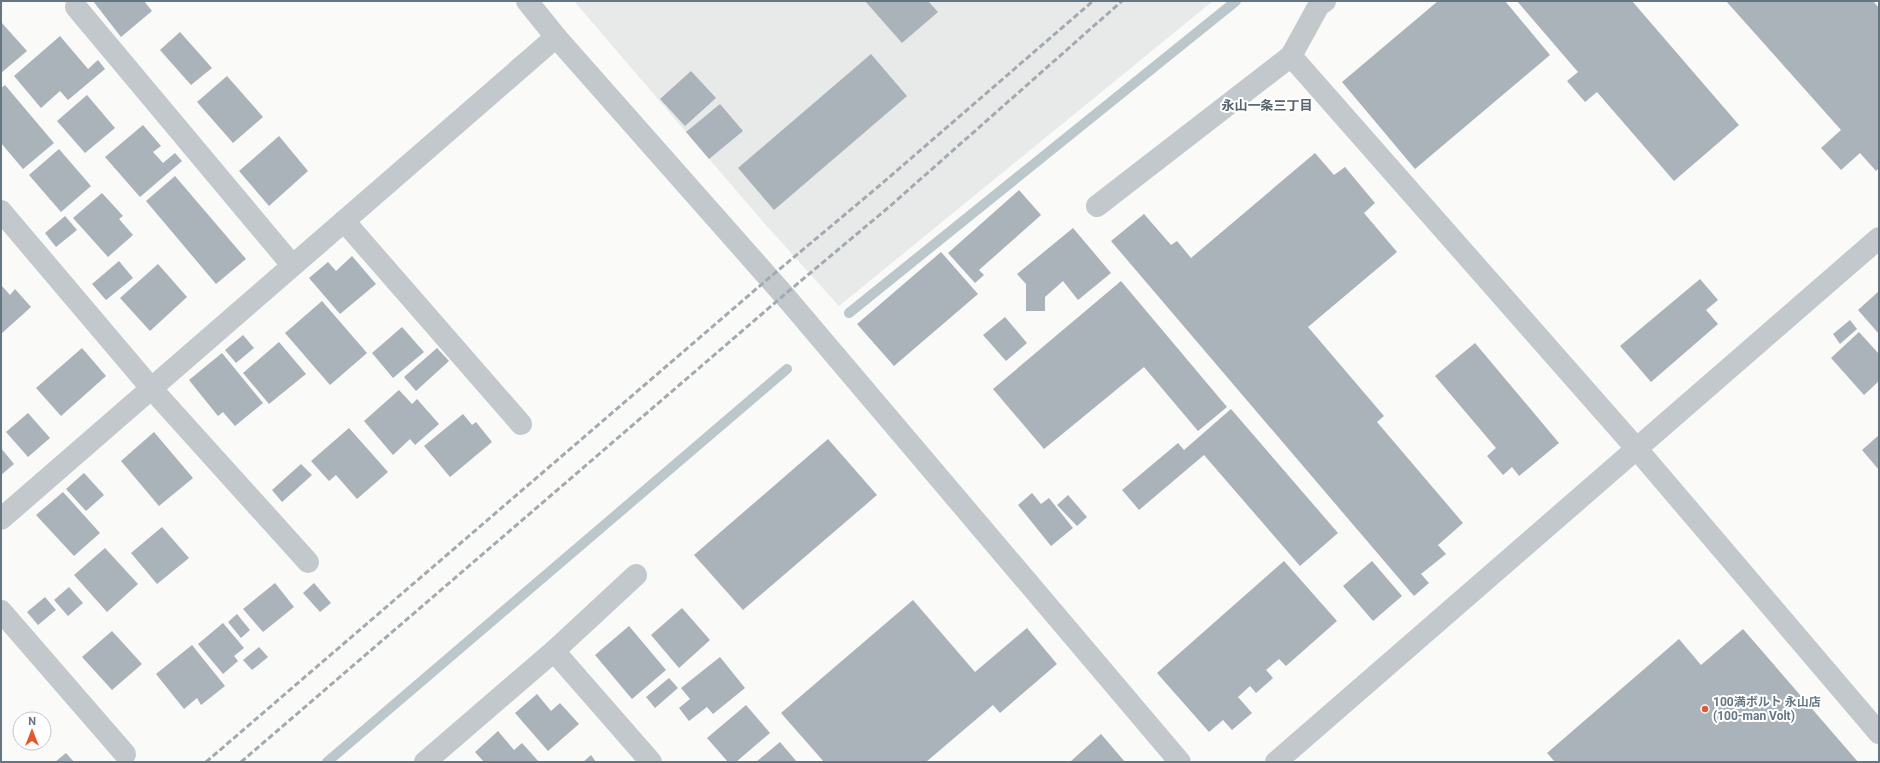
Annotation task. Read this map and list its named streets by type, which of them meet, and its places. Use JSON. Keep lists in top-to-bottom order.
{
  "districts": ["永山一条三丁目"],
  "places": ["100満ボルト 永山店 (100-man Volt)"],
  "north": "top"
}
